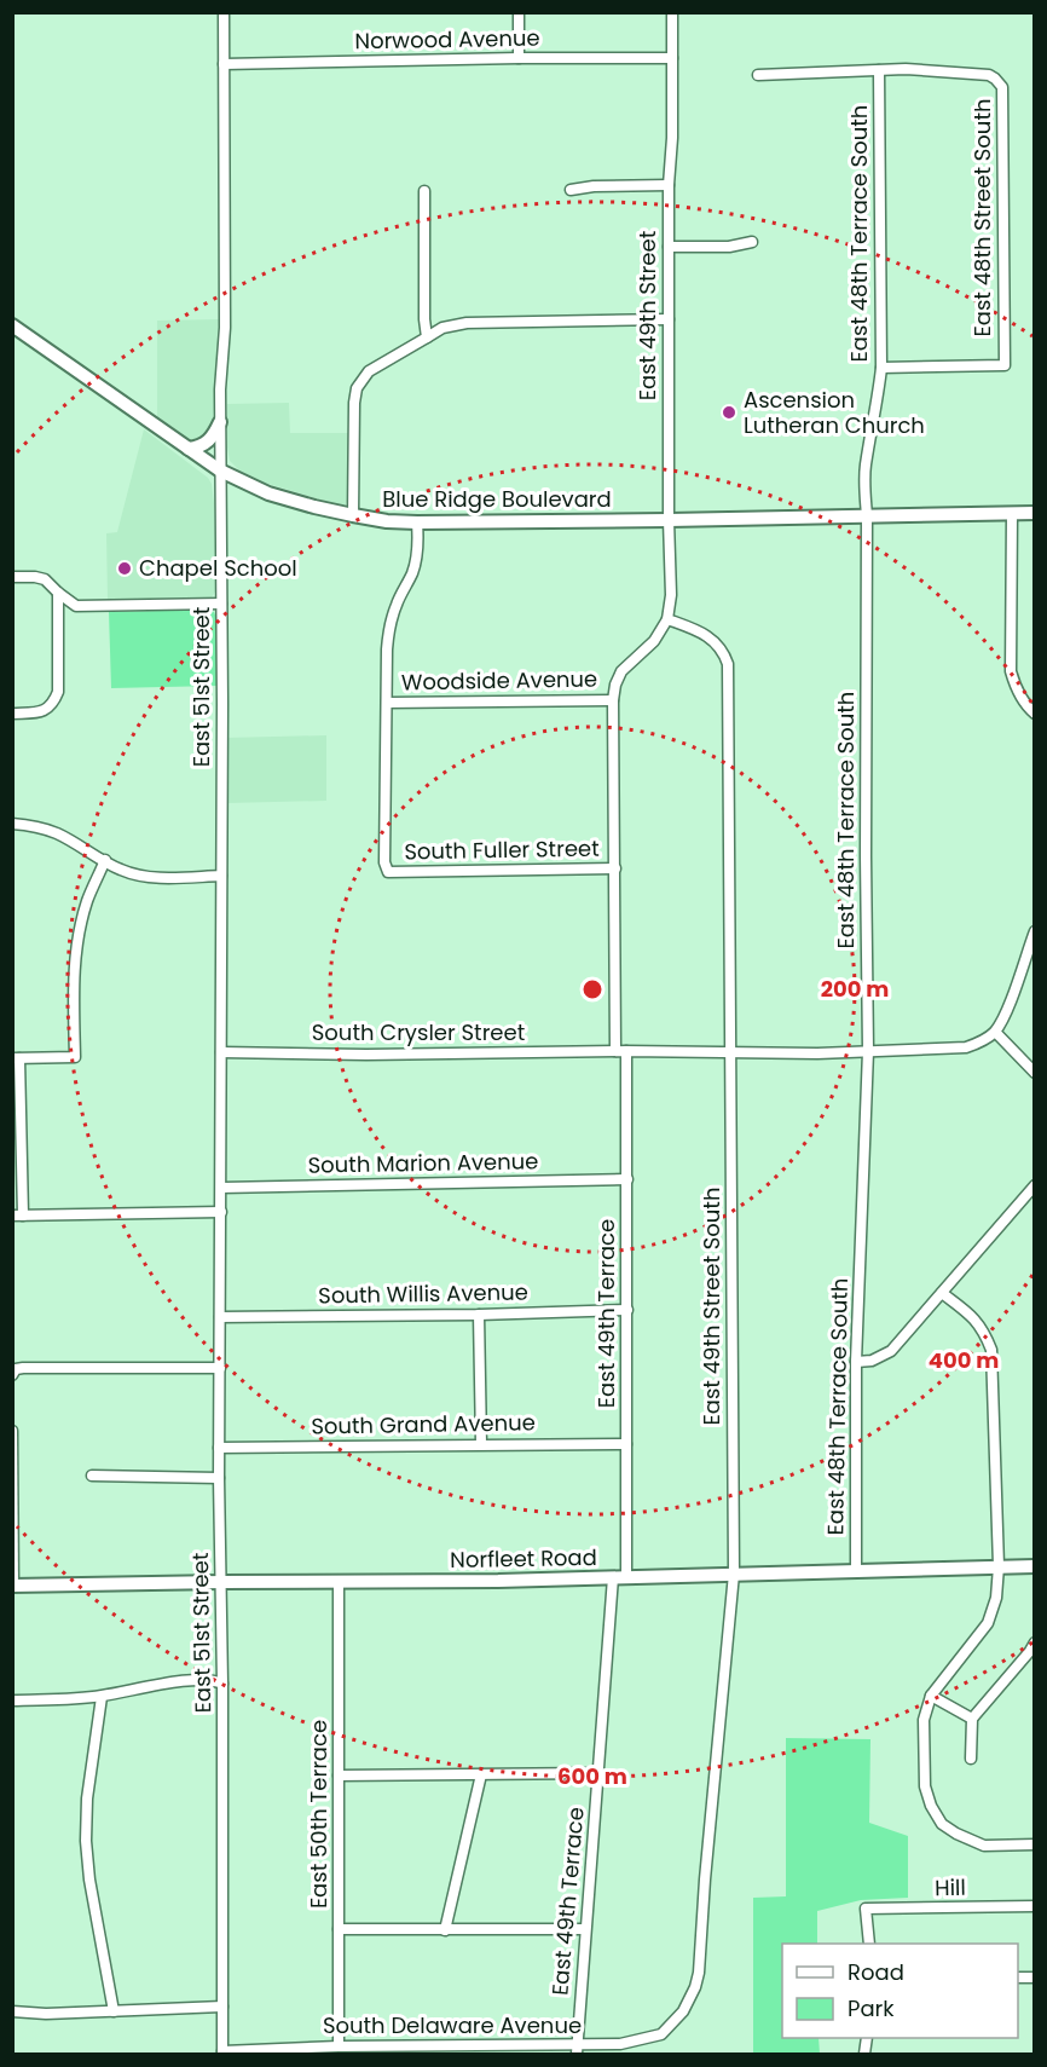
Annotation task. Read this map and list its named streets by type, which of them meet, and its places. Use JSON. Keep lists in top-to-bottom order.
{
  "streets": {
    "street": [
      "Norwood Avenue",
      "East 48th Street South",
      "East 48th Terrace South",
      "East 49th Street",
      "Blue Ridge Boulevard",
      "Woodside Avenue",
      "East 51st Street",
      "South Fuller Street",
      "South Crysler Street",
      "South Marion Avenue",
      "South Willis Avenue",
      "East 49th Street South",
      "East 49th Terrace",
      "South Grand Avenue",
      "Norfleet Road",
      "East 50th Terrace",
      "Hill",
      "South Delaware Avenue"
    ]
  },
  "crossings": [
    ["Norwood Avenue", "East 49th Street"],
    ["Norwood Avenue", "East 51st Street"],
    ["East 48th Street South", "East 48th Terrace South"],
    ["East 48th Terrace South", "Blue Ridge Boulevard"],
    ["East 48th Terrace South", "South Crysler Street"],
    ["East 48th Terrace South", "Norfleet Road"],
    ["East 49th Street", "Blue Ridge Boulevard"],
    ["East 49th Street", "East 49th Street South"],
    ["East 49th Street", "East 49th Terrace"],
    ["Blue Ridge Boulevard", "East 51st Street"],
    ["Woodside Avenue", "South Fuller Street"],
    ["Woodside Avenue", "East 49th Terrace"],
    ["East 51st Street", "South Crysler Street"],
    ["East 51st Street", "South Marion Avenue"],
    ["East 51st Street", "South Willis Avenue"],
    ["East 51st Street", "South Grand Avenue"],
    ["East 51st Street", "Norfleet Road"],
    ["East 51st Street", "South Delaware Avenue"],
    ["South Fuller Street", "East 49th Terrace"],
    ["South Crysler Street", "East 49th Street South"],
    ["South Crysler Street", "East 49th Terrace"],
    ["South Marion Avenue", "East 49th Terrace"],
    ["South Willis Avenue", "East 49th Terrace"],
    ["East 49th Street South", "East 49th Terrace"],
    ["East 49th Street South", "Norfleet Road"],
    ["East 49th Street South", "South Delaware Avenue"],
    ["East 49th Terrace", "South Grand Avenue"],
    ["East 49th Terrace", "Norfleet Road"],
    ["East 49th Terrace", "South Delaware Avenue"],
    ["Norfleet Road", "East 50th Terrace"],
    ["East 50th Terrace", "South Delaware Avenue"]
  ],
  "places": ["Ascension Lutheran Church", "Chapel School"],
  "legend": ["Road", "Park"],
  "rings": ["200 m", "400 m", "600 m"]
}
